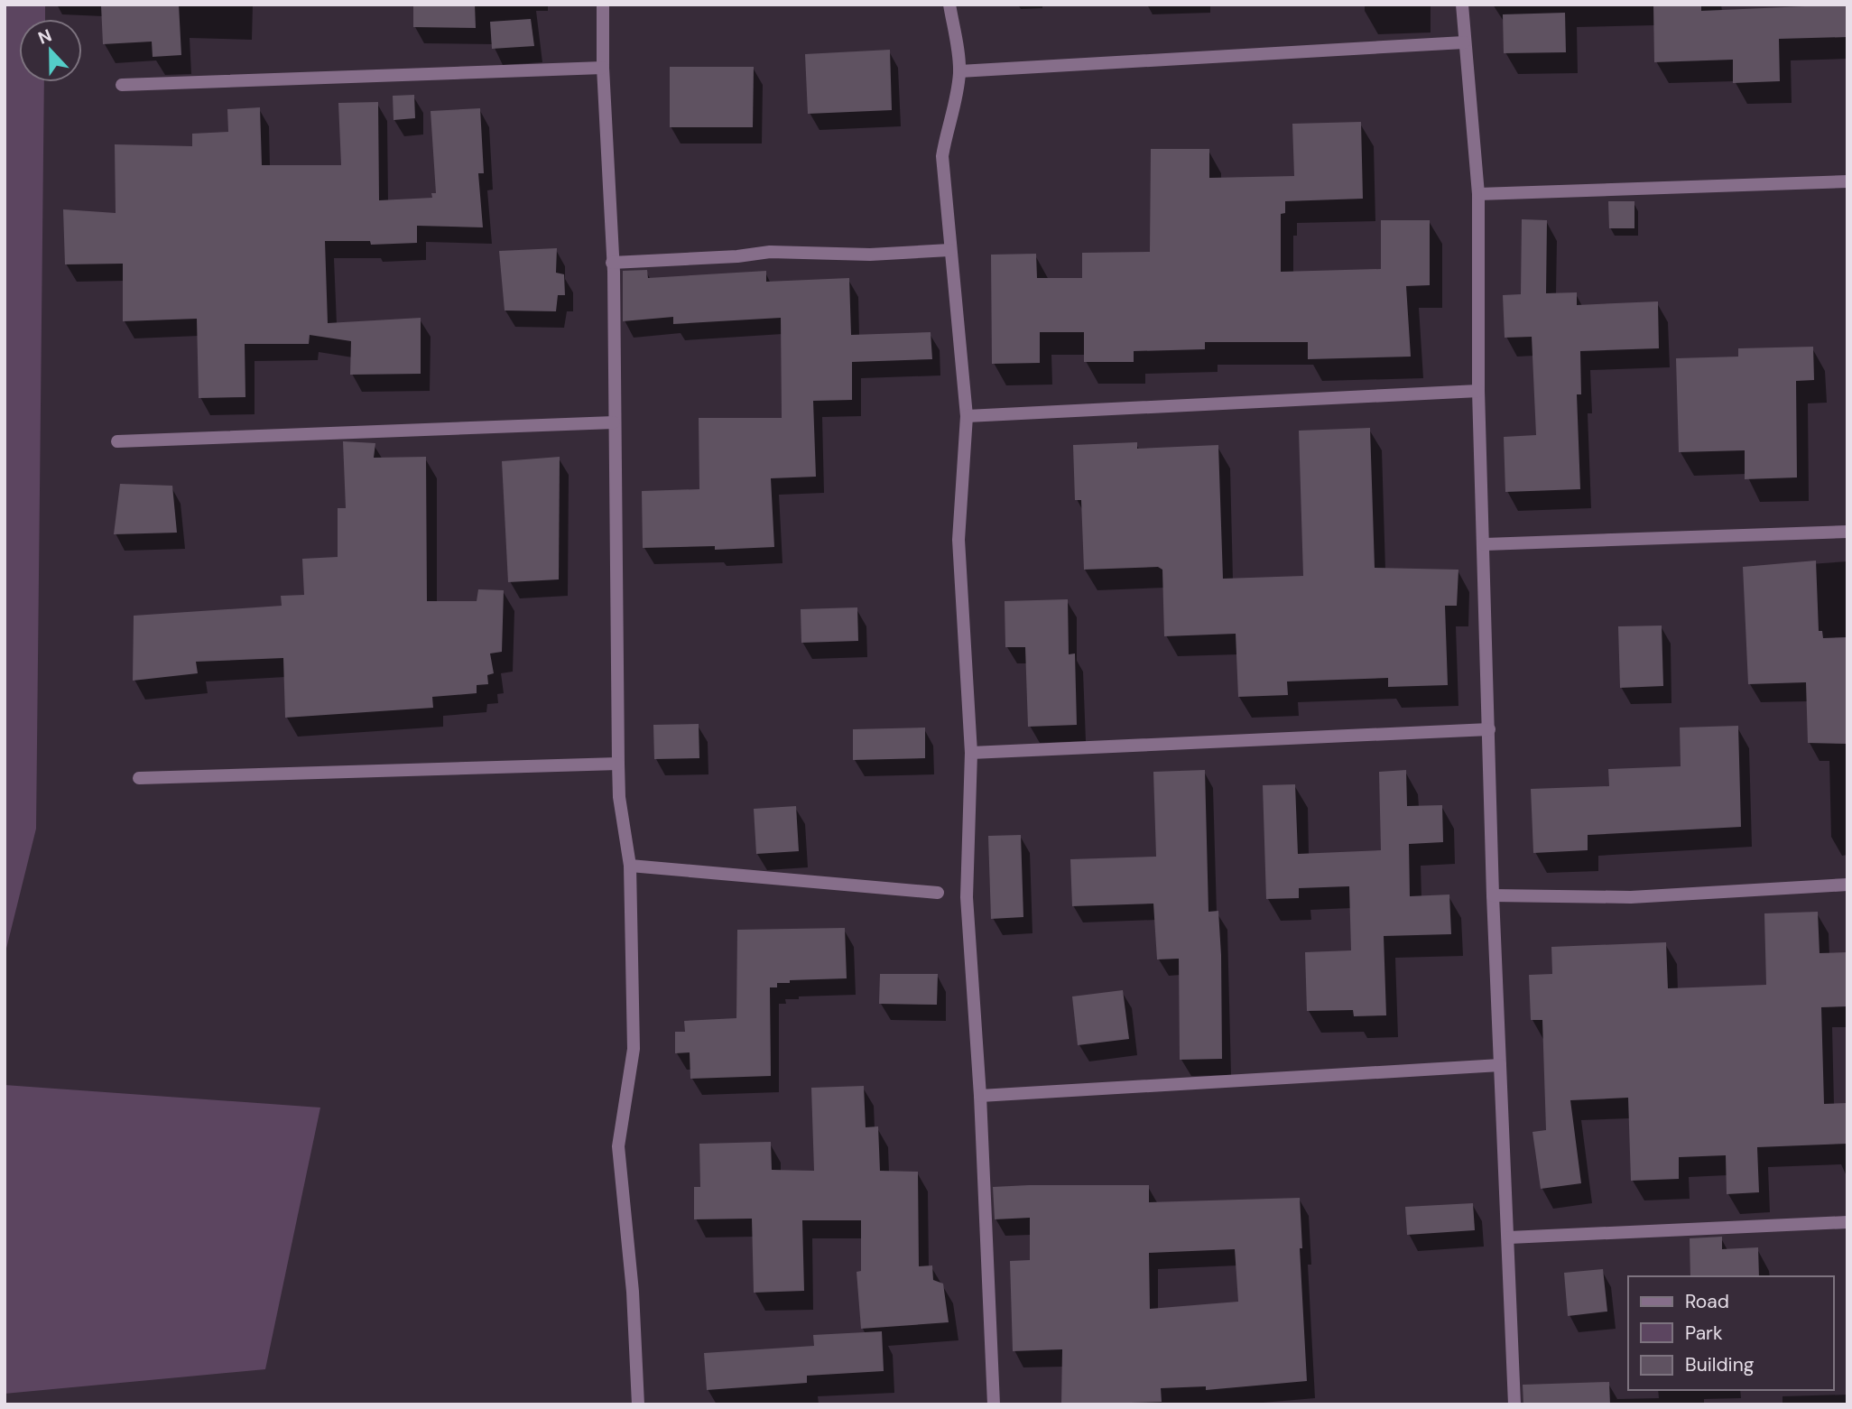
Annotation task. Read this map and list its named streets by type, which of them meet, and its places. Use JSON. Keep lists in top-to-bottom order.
{
  "legend": ["Road", "Park", "Building"],
  "north": "top"
}
